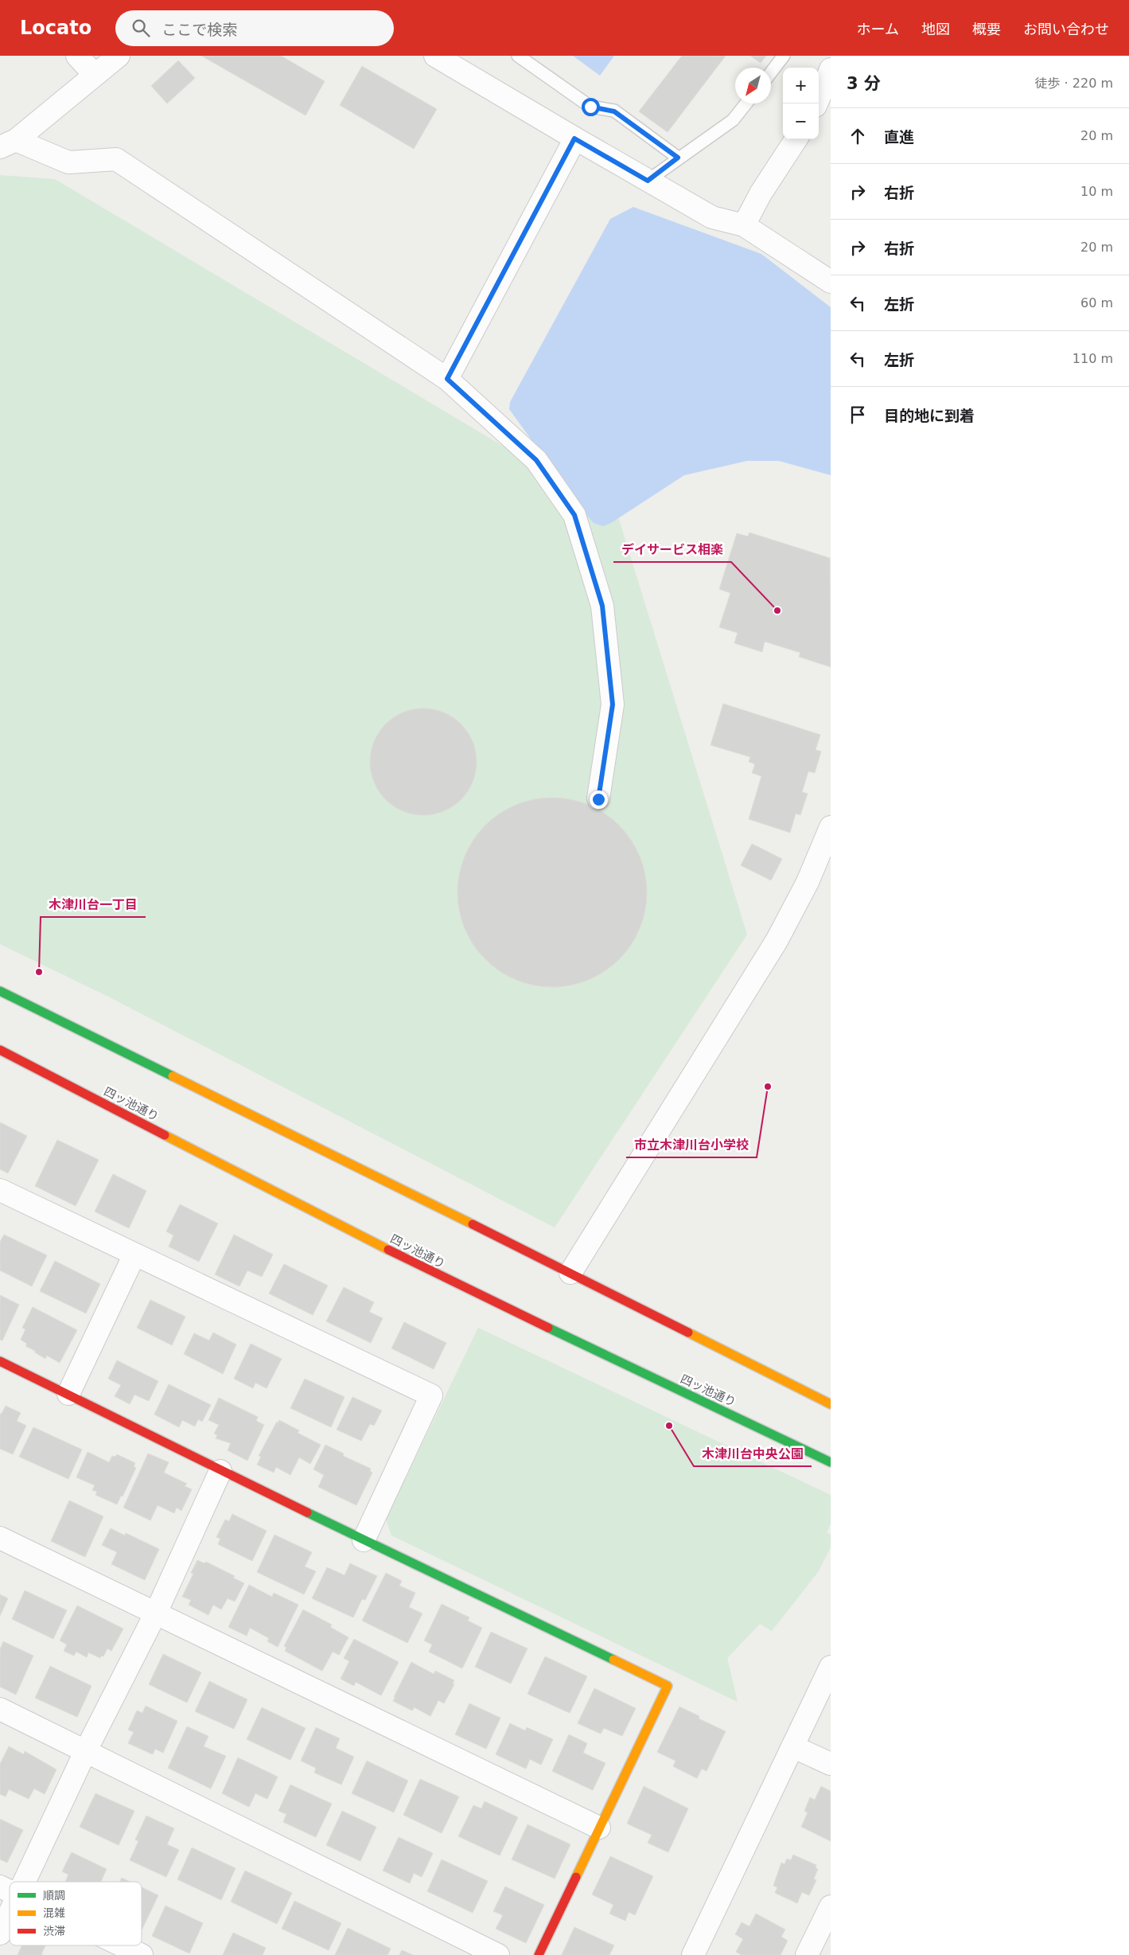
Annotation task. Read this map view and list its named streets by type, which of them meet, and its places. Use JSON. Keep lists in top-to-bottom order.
{
  "streets": {
    "main road": ["四ッ池通り"]
  },
  "places": [
    "デイサービス相楽",
    "木津川台一丁目",
    "市立木津川台小学校",
    "木津川台中央公園"
  ],
  "legend": ["順調", "混雑", "渋滞"],
  "north": "bottom left",
  "page": {
    "header": "Locato",
    "search": "ここで検索",
    "nav": [
      "ホーム",
      "地図",
      "概要",
      "お問い合わせ"
    ],
    "heading": ["3 分", "徒歩 · 220 m"],
    "map_buttons": ["+", "−"],
    "list": [
      ["直進", "20 m"],
      ["右折", "10 m"],
      ["右折", "20 m"],
      ["左折", "60 m"],
      ["左折", "110 m"],
      "目的地に到着"
    ]
  }
}
